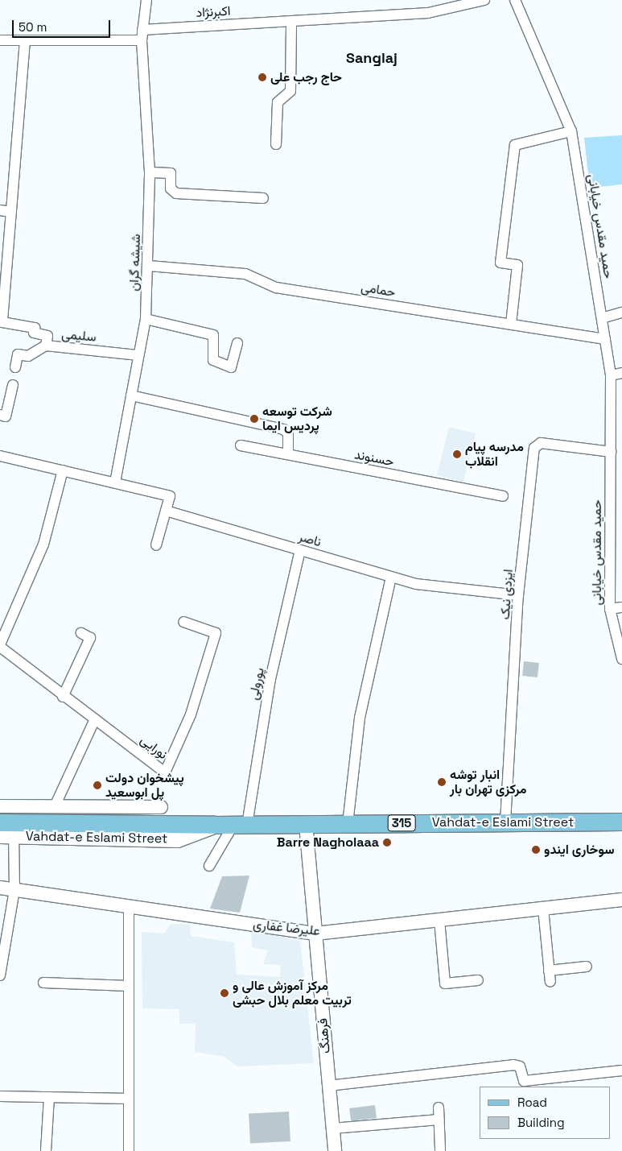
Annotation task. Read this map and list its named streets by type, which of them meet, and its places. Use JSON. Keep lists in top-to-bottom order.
{
  "streets": {
    "main road": ["Vahdat-e Eslami Street", "315"],
    "street": [
      "اکبرنژاد",
      "حمید مقدس خیابانی",
      "شیشه گران",
      "حمامی",
      "سلیمی",
      "حسنوند",
      "ناصر",
      "ایزدی نیک",
      "پورولی",
      "نورایی",
      "علیرضا غفاری",
      "فرهنگ"
    ]
  },
  "crossings": [
    ["حمید مقدس خیابانی", "حمامی"],
    ["حمید مقدس خیابانی", "ایزدی نیک"],
    ["شیشه گران", "حمامی"],
    ["شیشه گران", "سلیمی"],
    ["ناصر", "ایزدی نیک"],
    ["ناصر", "پورولی"],
    ["ایزدی نیک", "Vahdat-e Eslami Street"],
    ["پورولی", "Vahdat-e Eslami Street"],
    ["Vahdat-e Eslami Street", "فرهنگ"],
    ["علیرضا غفاری", "فرهنگ"]
  ],
  "districts": ["Sanglaj"],
  "places": [
    "حاج رجب علی",
    "شرکت توسعه پردیس ایما",
    "مدرسه پیام انقلاب",
    "انبار توشه مرکزی تهران بار",
    "پیشخوان دولت پل ابوسعید",
    "Barre Nagholaaa",
    "سوخاری ایندو",
    "مرکز آموزش عالی و تربیت معلم بلال حبشی"
  ],
  "legend": ["Road", "Building"],
  "scale_bar": "50 m"
}
